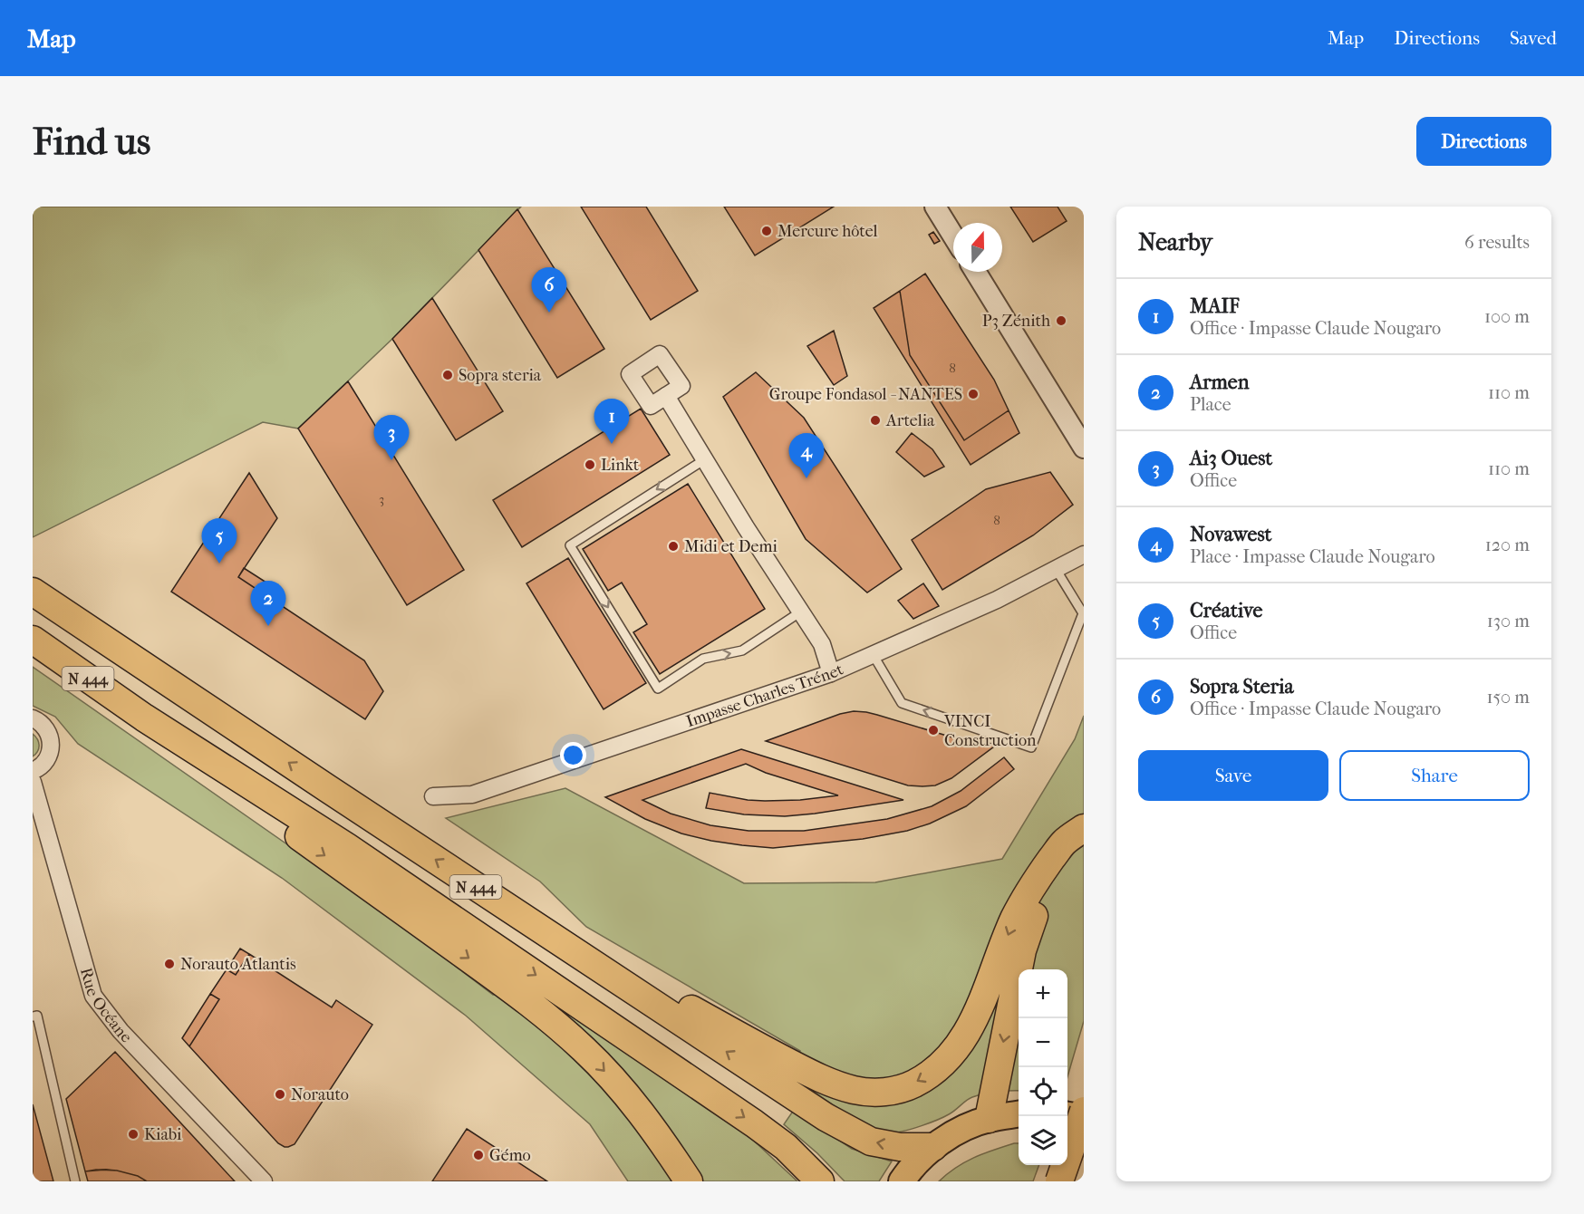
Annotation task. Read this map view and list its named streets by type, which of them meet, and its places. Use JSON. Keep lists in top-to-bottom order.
{
  "streets": {
    "highway": ["N 444"],
    "street": ["Impasse Charles Trénet", "Rue Océane"]
  },
  "places": [
    "Mercure hôtel",
    "P3 Zénith",
    "Sopra steria",
    "Groupe Fondasol - NANTES",
    "Artelia",
    "Linkt",
    "Midi et Demi",
    "VINCI Construction",
    "Norauto Atlantis",
    "Norauto",
    "Kiabi",
    "Gémo"
  ],
  "house_numbers": ["8", "3", "8"],
  "north": "top",
  "page": {
    "header": "Map",
    "nav": ["Map", "Directions", "Saved"],
    "buttons": [
      "Directions",
      ["Save", "Share"]
    ],
    "title": "Find us",
    "heading": ["Nearby", "6 results"],
    "pins": [
      "6",
      "1",
      "3",
      "4",
      "5",
      "2"
    ],
    "list": [
      {
        "mark": "1",
        "name": "MAIF",
        "note": "Office · Impasse Claude Nougaro",
        "value": "100 m"
      },
      {
        "mark": "2",
        "name": "Armen",
        "note": "Place",
        "value": "110 m"
      },
      {
        "mark": "3",
        "name": "Ai3 Ouest",
        "note": "Office",
        "value": "110 m"
      },
      {
        "mark": "4",
        "name": "Novawest",
        "note": "Place · Impasse Claude Nougaro",
        "value": "120 m"
      },
      {
        "mark": "5",
        "name": "Créative",
        "note": "Office",
        "value": "130 m"
      },
      {
        "mark": "6",
        "name": "Sopra Steria",
        "note": "Office · Impasse Claude Nougaro",
        "value": "150 m"
      }
    ],
    "map_buttons": ["+", "−"]
  }
}
